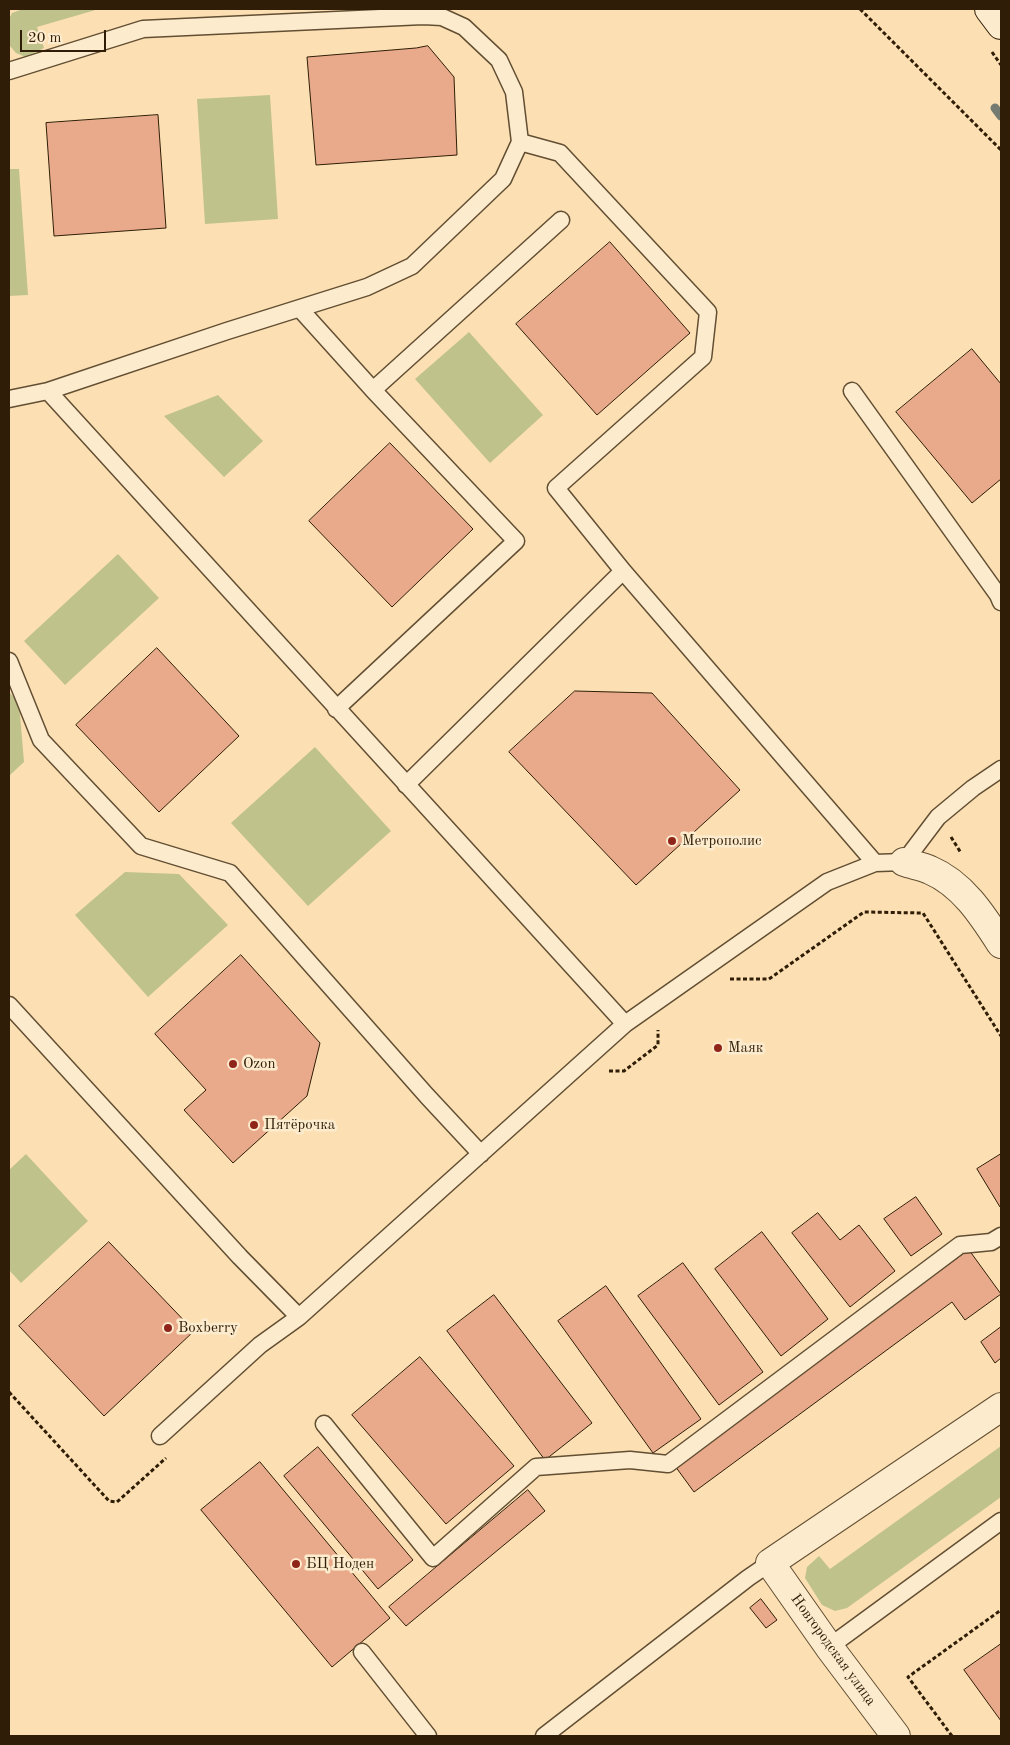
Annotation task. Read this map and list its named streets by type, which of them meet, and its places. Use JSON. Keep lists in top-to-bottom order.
{
  "streets": {
    "street": ["Новгородская улица"]
  },
  "places": [
    "Метрополис",
    "Маяк",
    "Ozon",
    "Пятёрочка",
    "Boxberry",
    "БЦ Ноден"
  ],
  "scale_bar": "20 m"
}
